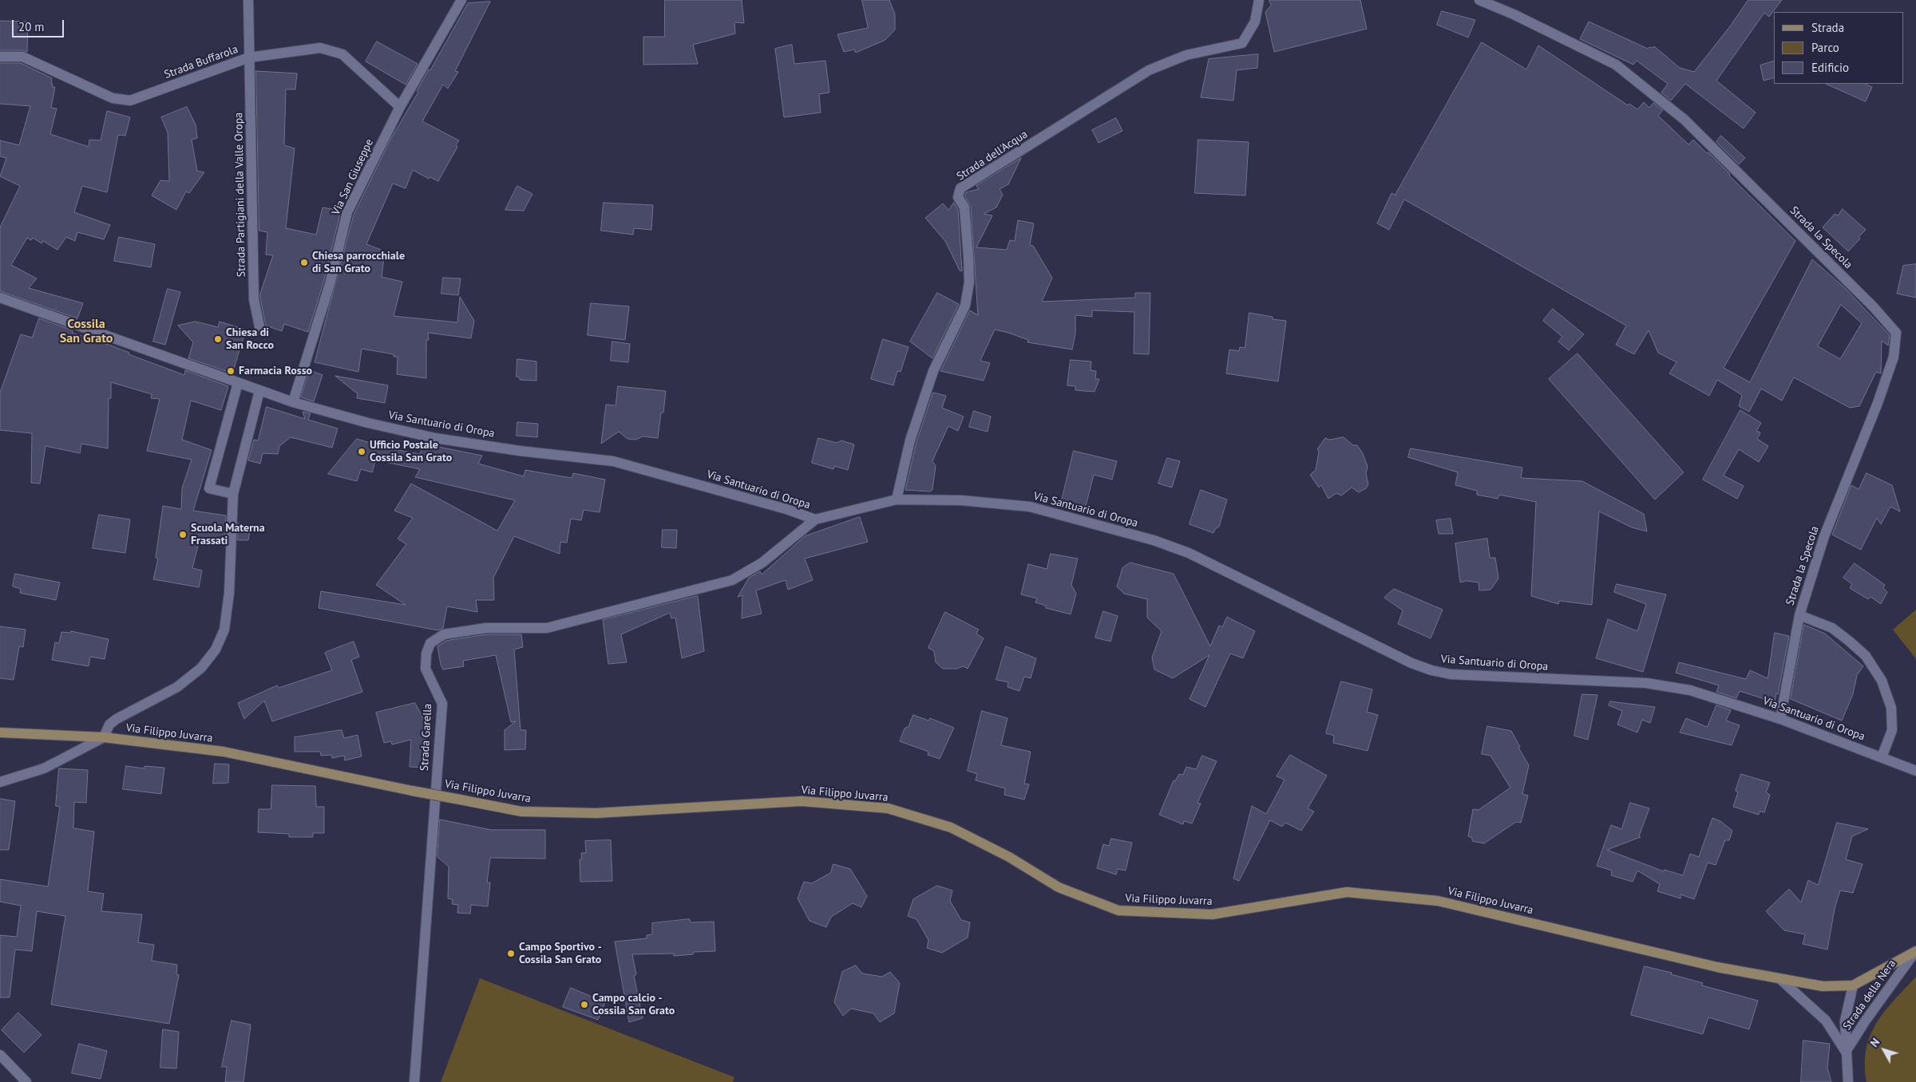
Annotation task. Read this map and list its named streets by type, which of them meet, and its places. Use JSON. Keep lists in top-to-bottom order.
{
  "streets": {
    "main road": ["Via Filippo Juvarra", "Strada della Nera"],
    "street": [
      "Strada Buffarola",
      "Strada dell'Acqua",
      "Via San Giuseppe",
      "Strada Partigiani della Valle Oropa",
      "Strada la Specola",
      "Via Santuario di Oropa",
      "Strada Garella"
    ]
  },
  "crossings": [
    ["Strada Buffarola", "Via San Giuseppe"],
    ["Strada Buffarola", "Strada Partigiani della Valle Oropa"],
    ["Strada dell'Acqua", "Via Santuario di Oropa"],
    ["Via San Giuseppe", "Via Santuario di Oropa"],
    ["Strada la Specola", "Via Santuario di Oropa"],
    ["Via Santuario di Oropa", "Strada Garella"],
    ["Via Filippo Juvarra", "Strada della Nera"]
  ],
  "districts": ["Cossila San Grato"],
  "places": [
    "Chiesa parrocchiale di San Grato",
    "Chiesa di San Rocco",
    "Farmacia Rosso",
    "Ufficio Postale Cossila San Grato",
    "Scuola Materna Frassati",
    "Campo Sportivo - Cossila San Grato",
    "Campo calcio - Cossila San Grato"
  ],
  "legend": ["Strada", "Parco", "Edificio"],
  "scale_bar": "20 m",
  "north": "top left"
}
